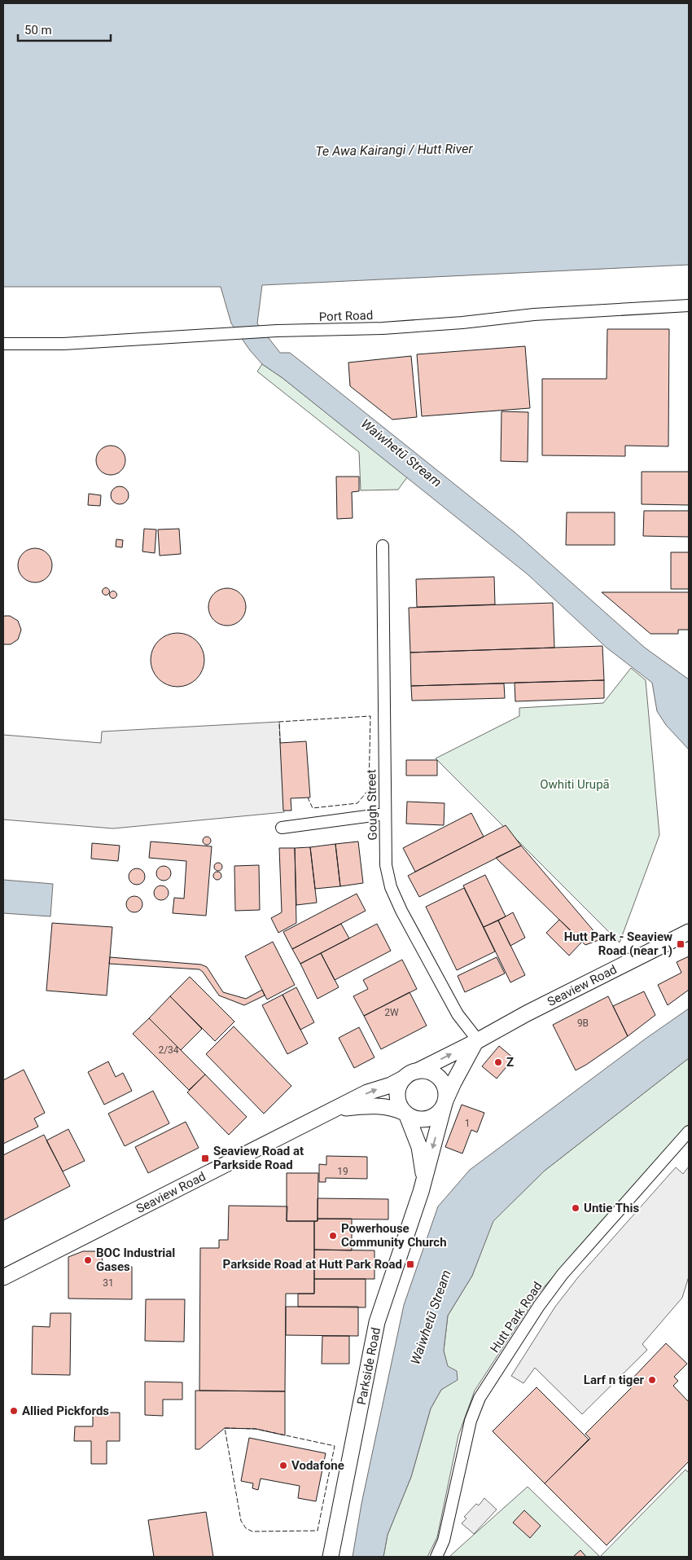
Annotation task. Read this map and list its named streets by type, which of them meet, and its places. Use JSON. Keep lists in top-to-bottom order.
{
  "streets": {
    "main road": ["Seaview Road", "Parkside Road"],
    "street": ["Port Road", "Gough Street", "Hutt Park Road"]
  },
  "crossings": [
    ["Gough Street", "Seaview Road"],
    ["Seaview Road", "Parkside Road"]
  ],
  "water": ["Te Awa Kairangi / Hutt River", "Waiwhetū Stream"],
  "parks": ["Owhiti Urupā"],
  "places": {
    "transit": ["Hutt Park - Seaview Road (near 1)", "Seaview Road at Parkside Road", "Parkside Road at Hutt Park Road"],
    "other": [
      "Z",
      "Untie This",
      "Powerhouse Community Church",
      "BOC Industrial Gases",
      "Larf n tiger",
      "Allied Pickfords",
      "Vodafone"
    ]
  },
  "house_numbers": [
    "2W",
    "9B",
    "2/34",
    "1",
    "19",
    "31"
  ],
  "scale_bar": "50 m"
}
